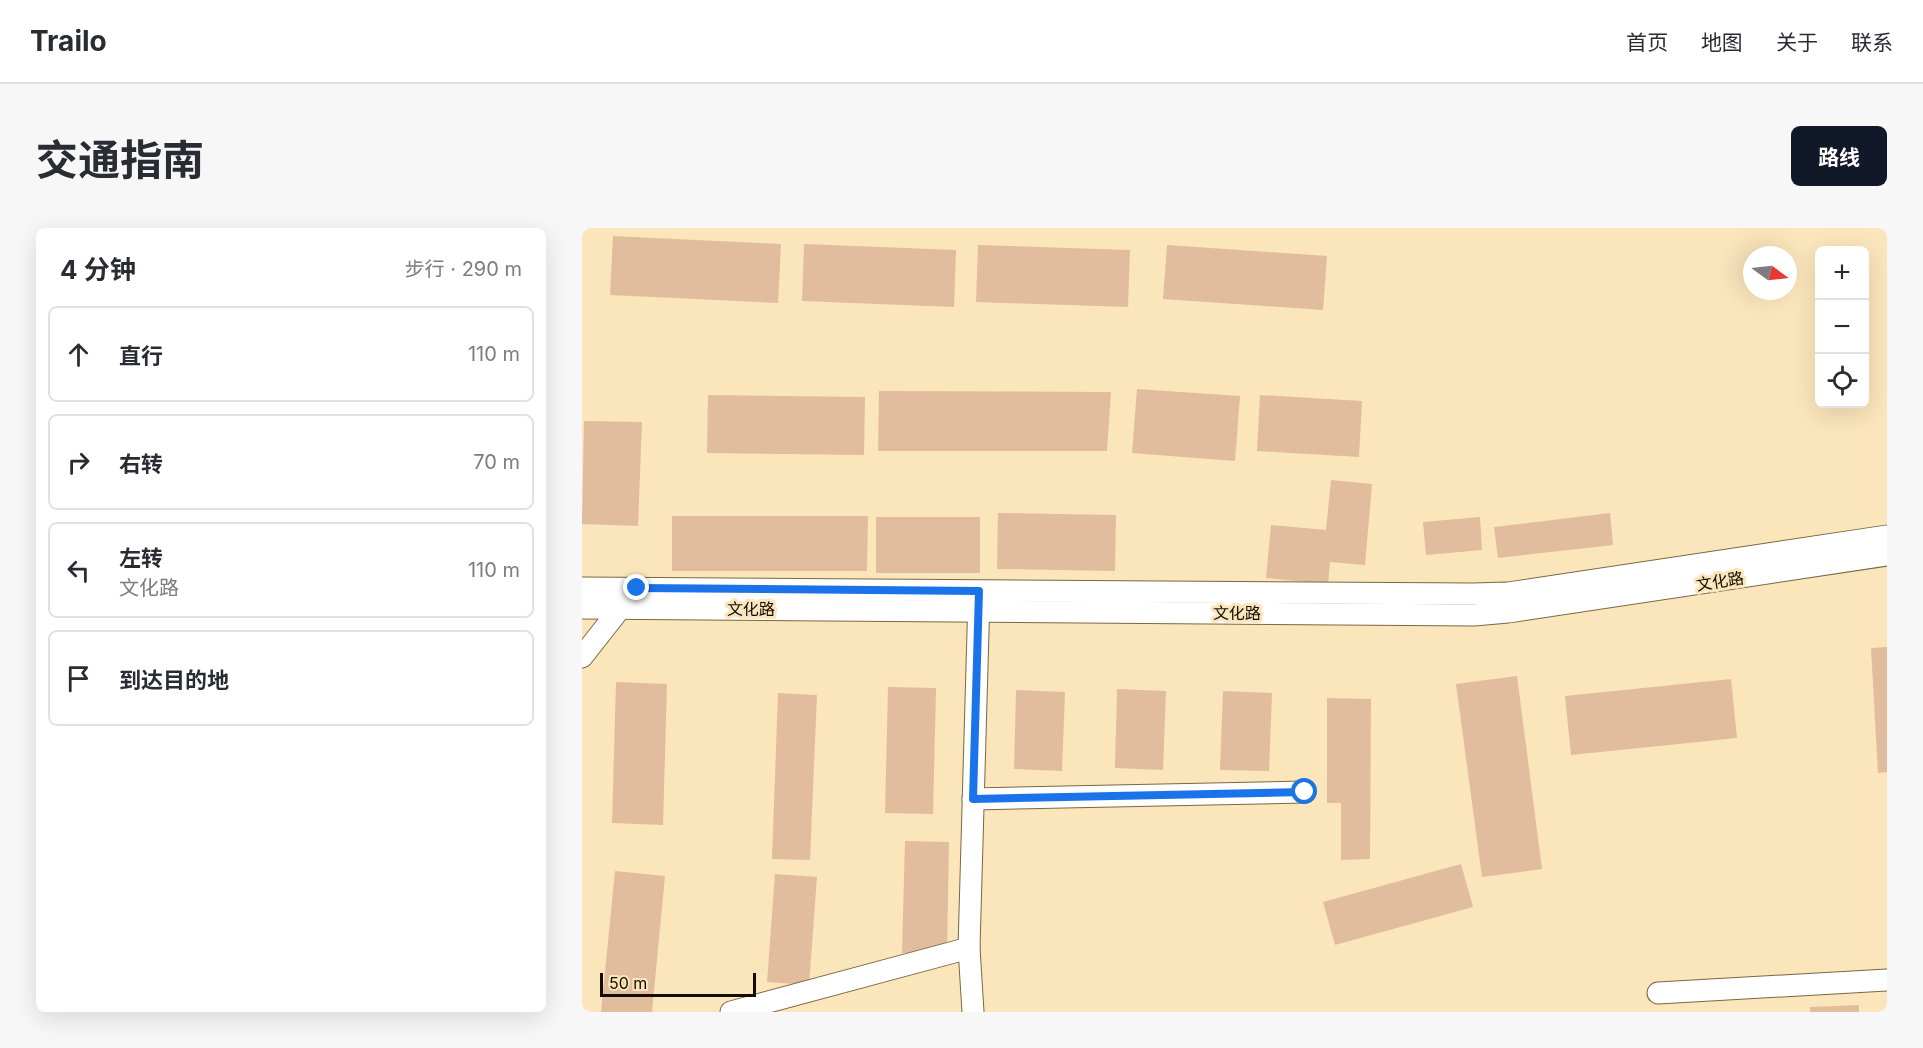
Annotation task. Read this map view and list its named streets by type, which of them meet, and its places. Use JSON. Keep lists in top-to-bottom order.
{
  "streets": {
    "street": ["文化路"]
  },
  "scale_bar": "50 m",
  "north": "right",
  "page": {
    "header": "Trailo",
    "nav": [
      "首页",
      "地图",
      "关于",
      "联系"
    ],
    "title": "交通指南",
    "buttons": "路线",
    "heading": ["4 分钟", "步行 · 290 m"],
    "map_buttons": ["+", "−"],
    "list": [
      ["直行", "110 m"],
      ["右转", "70 m"],
      ["左转", "文化路", "110 m"],
      "到达目的地"
    ],
    "scale": "50 m"
  }
}
